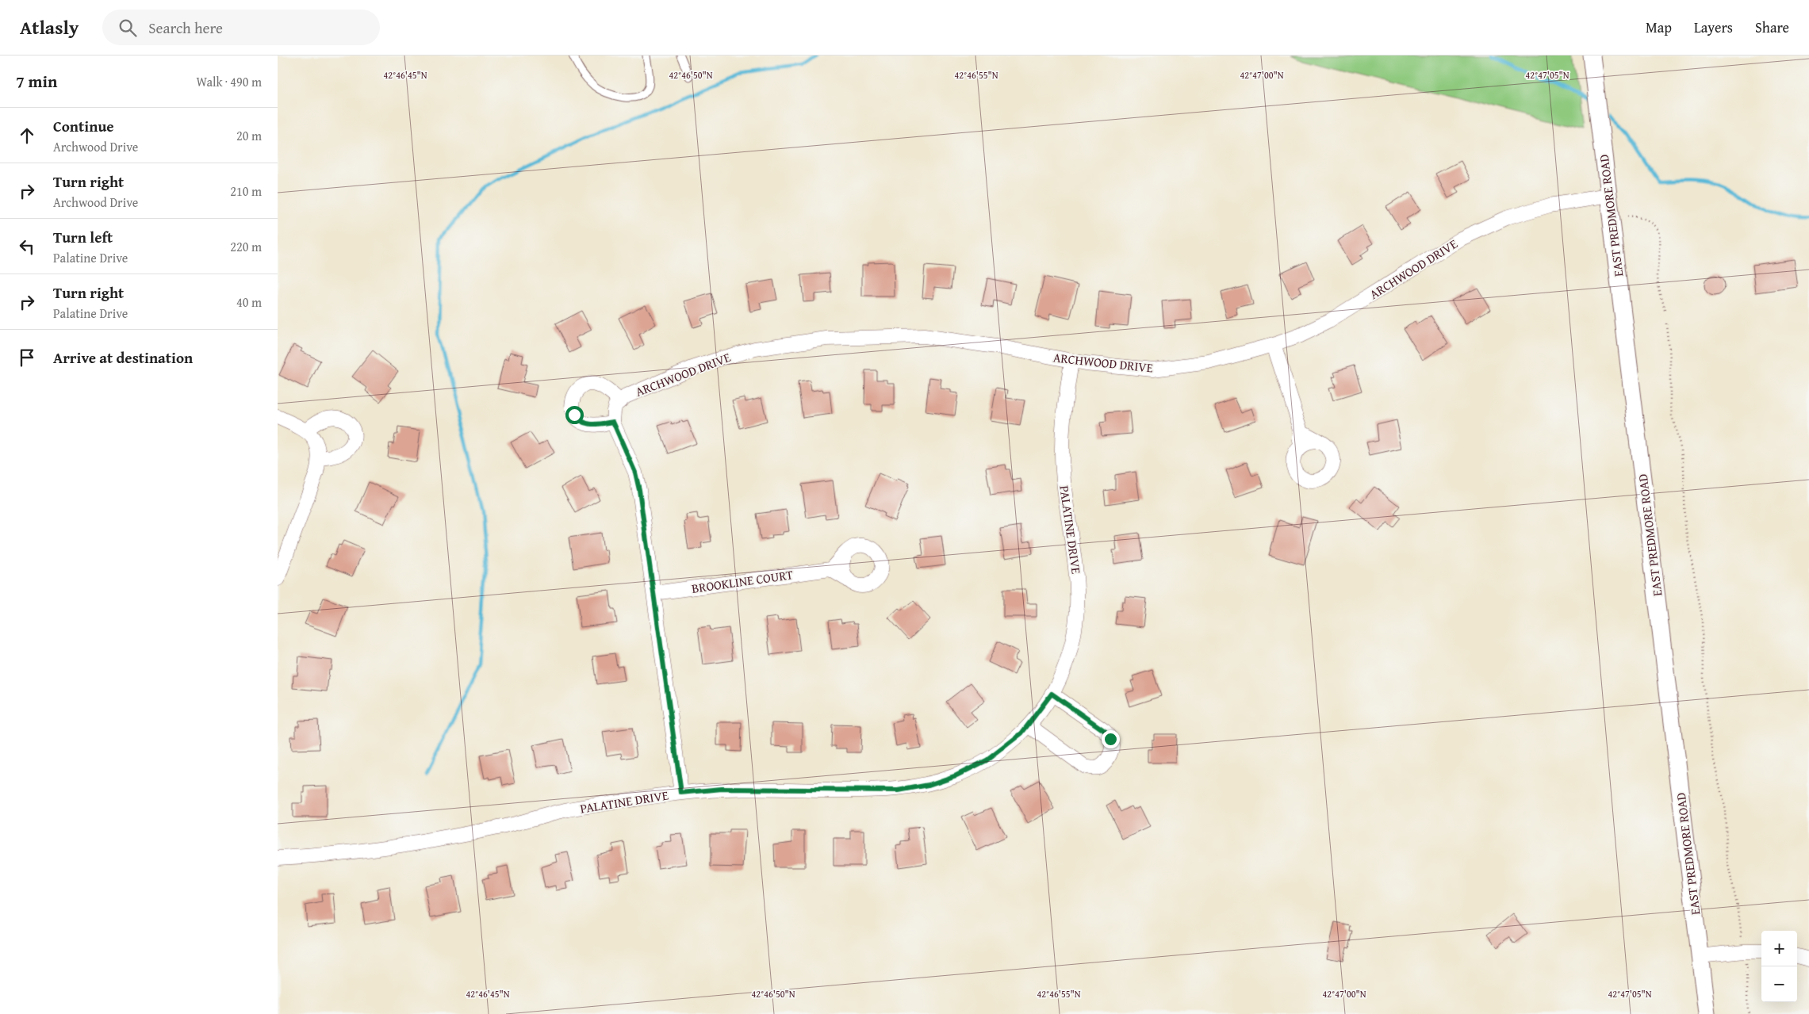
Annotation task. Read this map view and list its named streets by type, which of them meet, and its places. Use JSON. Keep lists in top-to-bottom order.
{
  "streets": {
    "street": [
      "EAST PREDMORE ROAD",
      "ARCHWOOD DRIVE",
      "PALATINE DRIVE",
      "BROOKLINE COURT"
    ]
  },
  "crossings": [
    ["EAST PREDMORE ROAD", "ARCHWOOD DRIVE"],
    ["ARCHWOOD DRIVE", "PALATINE DRIVE"]
  ],
  "page": {
    "header": "Atlasly",
    "search": "Search here",
    "nav": ["Map", "Layers", "Share"],
    "heading": ["7 min", "Walk · 490 m"],
    "list": [
      ["Continue", "Archwood Drive", "20 m"],
      ["Turn right", "Archwood Drive", "210 m"],
      ["Turn left", "Palatine Drive", "220 m"],
      ["Turn right", "Palatine Drive", "40 m"],
      "Arrive at destination"
    ],
    "map_buttons": ["+", "−"]
  },
  "coordinates": [
    "42°46'45\"N",
    "42°46'50\"N",
    "42°46'55\"N",
    "42°47'00\"N",
    "42°47'05\"N"
  ]
}
